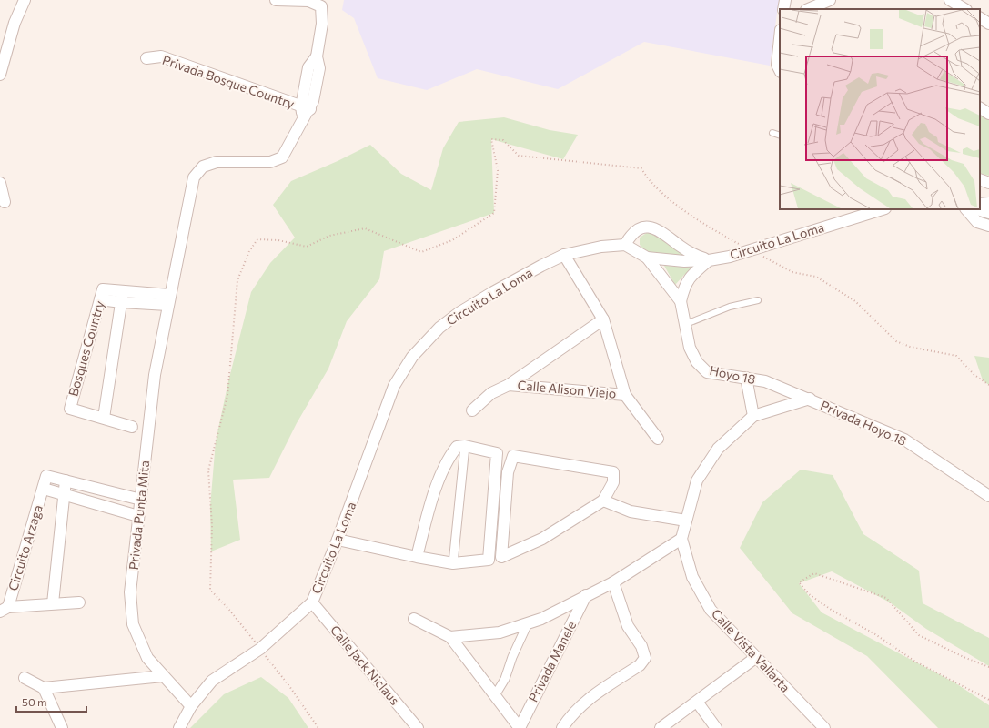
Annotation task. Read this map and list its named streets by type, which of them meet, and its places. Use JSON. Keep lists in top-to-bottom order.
{
  "streets": {
    "street": [
      "Privada Bosque Country",
      "Circuito La Loma",
      "Bosques Country",
      "Hoyo 18",
      "Calle Alison Viejo",
      "Privada Hoyo 18",
      "Privada Punta Mita",
      "Circuito Arzaga",
      "Calle Vista Vallarta",
      "Privada Manele",
      "Calle Jack Niclaus"
    ]
  },
  "crossings": [
    ["Privada Bosque Country", "Privada Punta Mita"],
    ["Circuito La Loma", "Hoyo 18"],
    ["Circuito La Loma", "Calle Alison Viejo"],
    ["Circuito La Loma", "Privada Punta Mita"],
    ["Circuito La Loma", "Calle Jack Niclaus"],
    ["Hoyo 18", "Privada Hoyo 18"],
    ["Hoyo 18", "Calle Vista Vallarta"],
    ["Privada Hoyo 18", "Calle Vista Vallarta"],
    ["Privada Punta Mita", "Circuito Arzaga"],
    ["Calle Vista Vallarta", "Privada Manele"]
  ],
  "scale_bar": "50 m"
}
